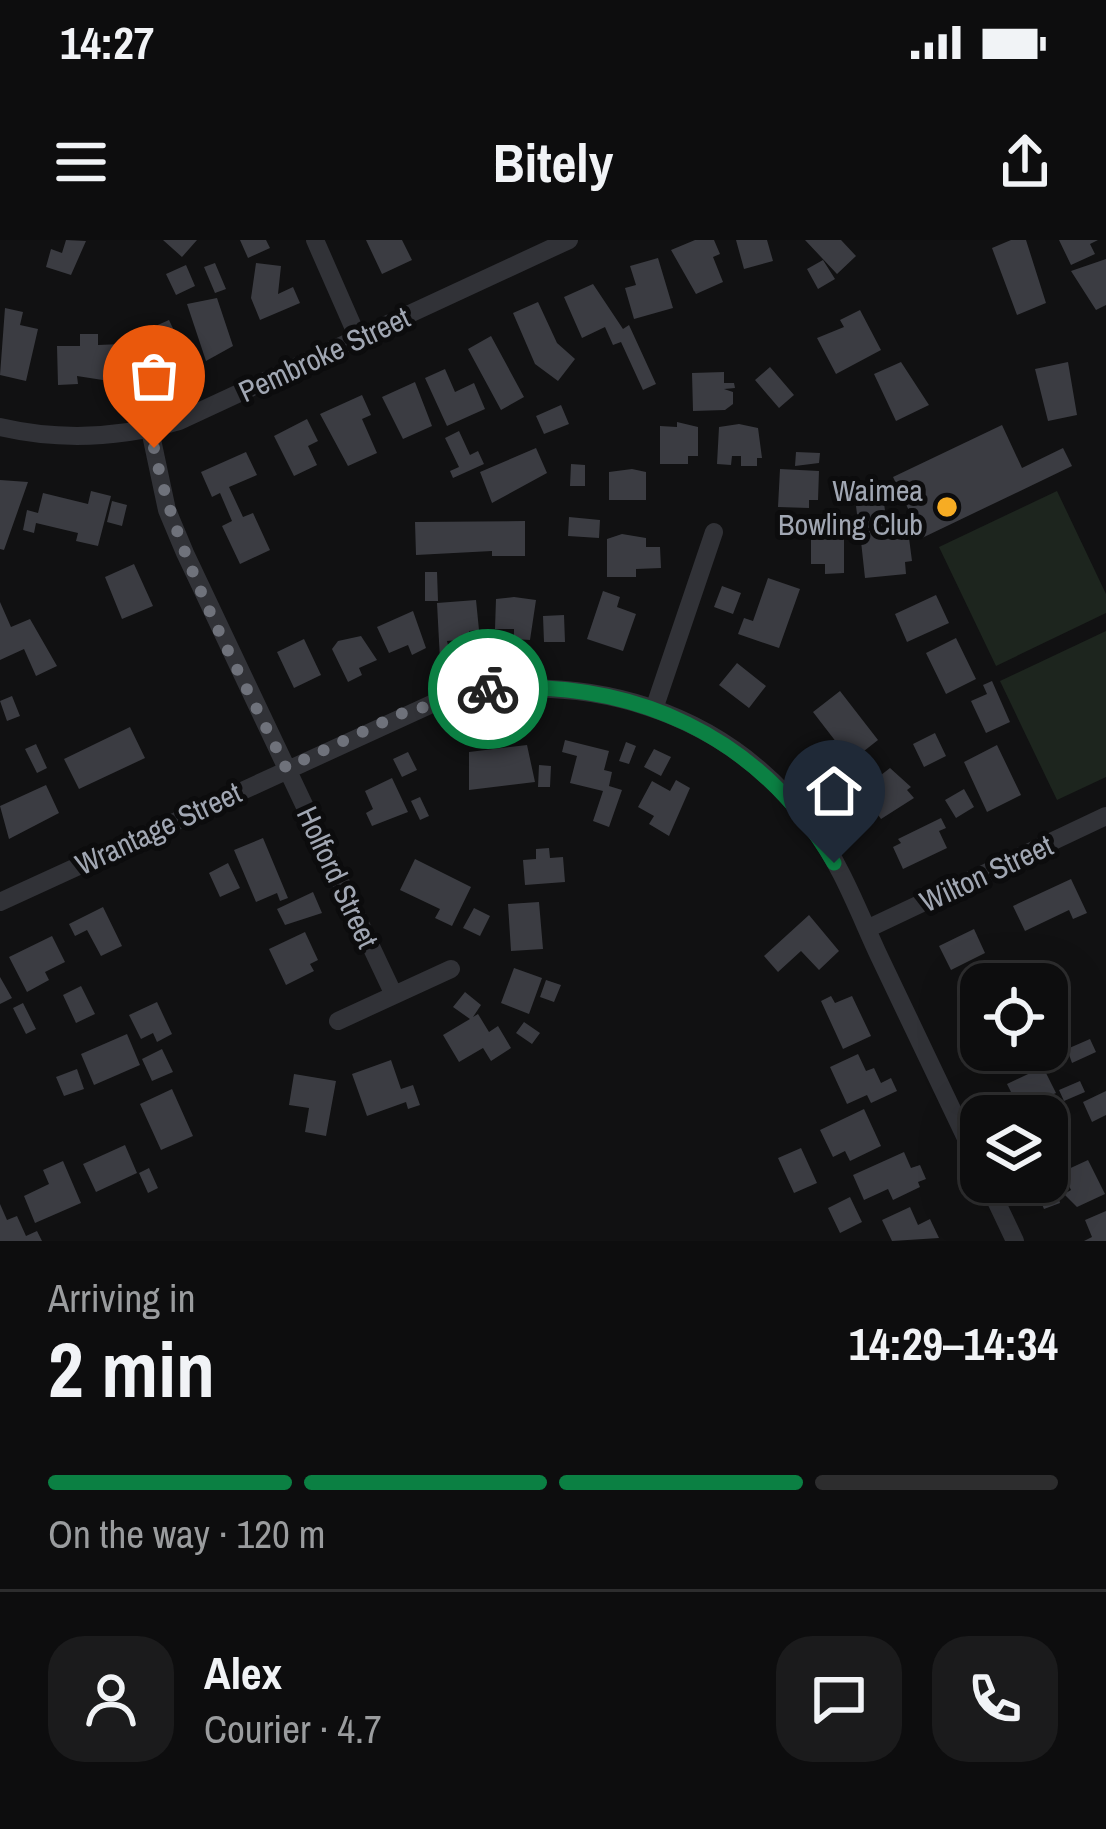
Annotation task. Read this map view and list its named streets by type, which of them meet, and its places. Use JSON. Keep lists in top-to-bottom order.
{
  "streets": {
    "street": [
      "Pembroke Street",
      "Wrantage Street",
      "Wilton Street",
      "Holford Street"
    ]
  },
  "crossings": [
    ["Pembroke Street", "Holford Street"],
    ["Wrantage Street", "Wilton Street"],
    ["Wrantage Street", "Holford Street"]
  ],
  "places": ["Waimea Bowling Club"],
  "page": {
    "status": "14:27",
    "header": "Bitely",
    "heading": ["2 min", "Arriving in", "14:29–14:34"],
    "panel": ["Alex", "Courier · 4.7"],
    "bar": "On the way · 120 m"
  }
}
